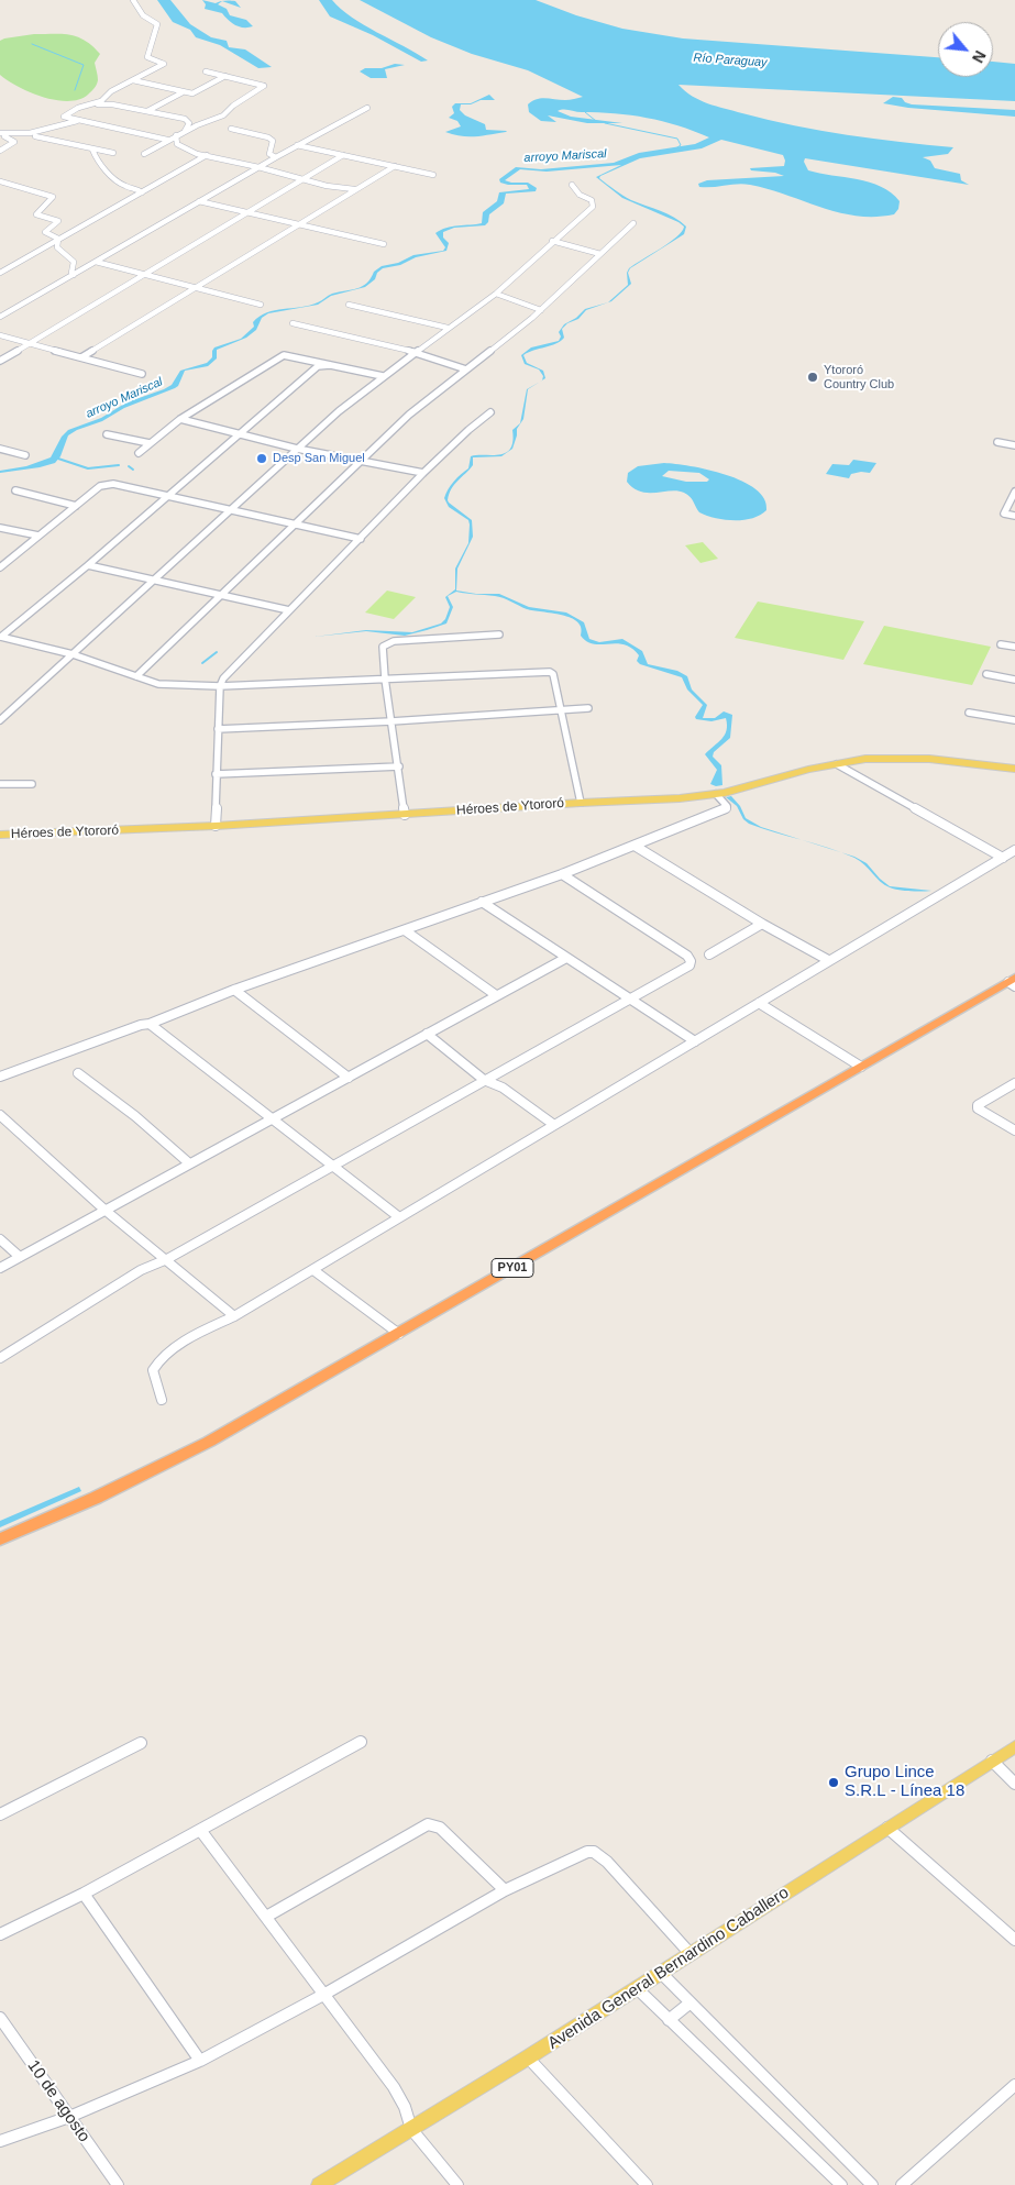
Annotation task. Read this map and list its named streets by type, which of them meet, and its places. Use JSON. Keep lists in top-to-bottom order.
{
  "streets": {
    "highway": ["PY01"],
    "main road": ["Héroes de Ytororó", "Avenida General Bernardino Caballero"],
    "street": ["10 de agosto"]
  },
  "water": ["Río Paraguay", "arroyo Mariscal"],
  "places": ["Ytororó Country Club", "Desp San Miguel", "Grupo Lince S.R.L - Línea 18"],
  "north": "bottom right"
}
